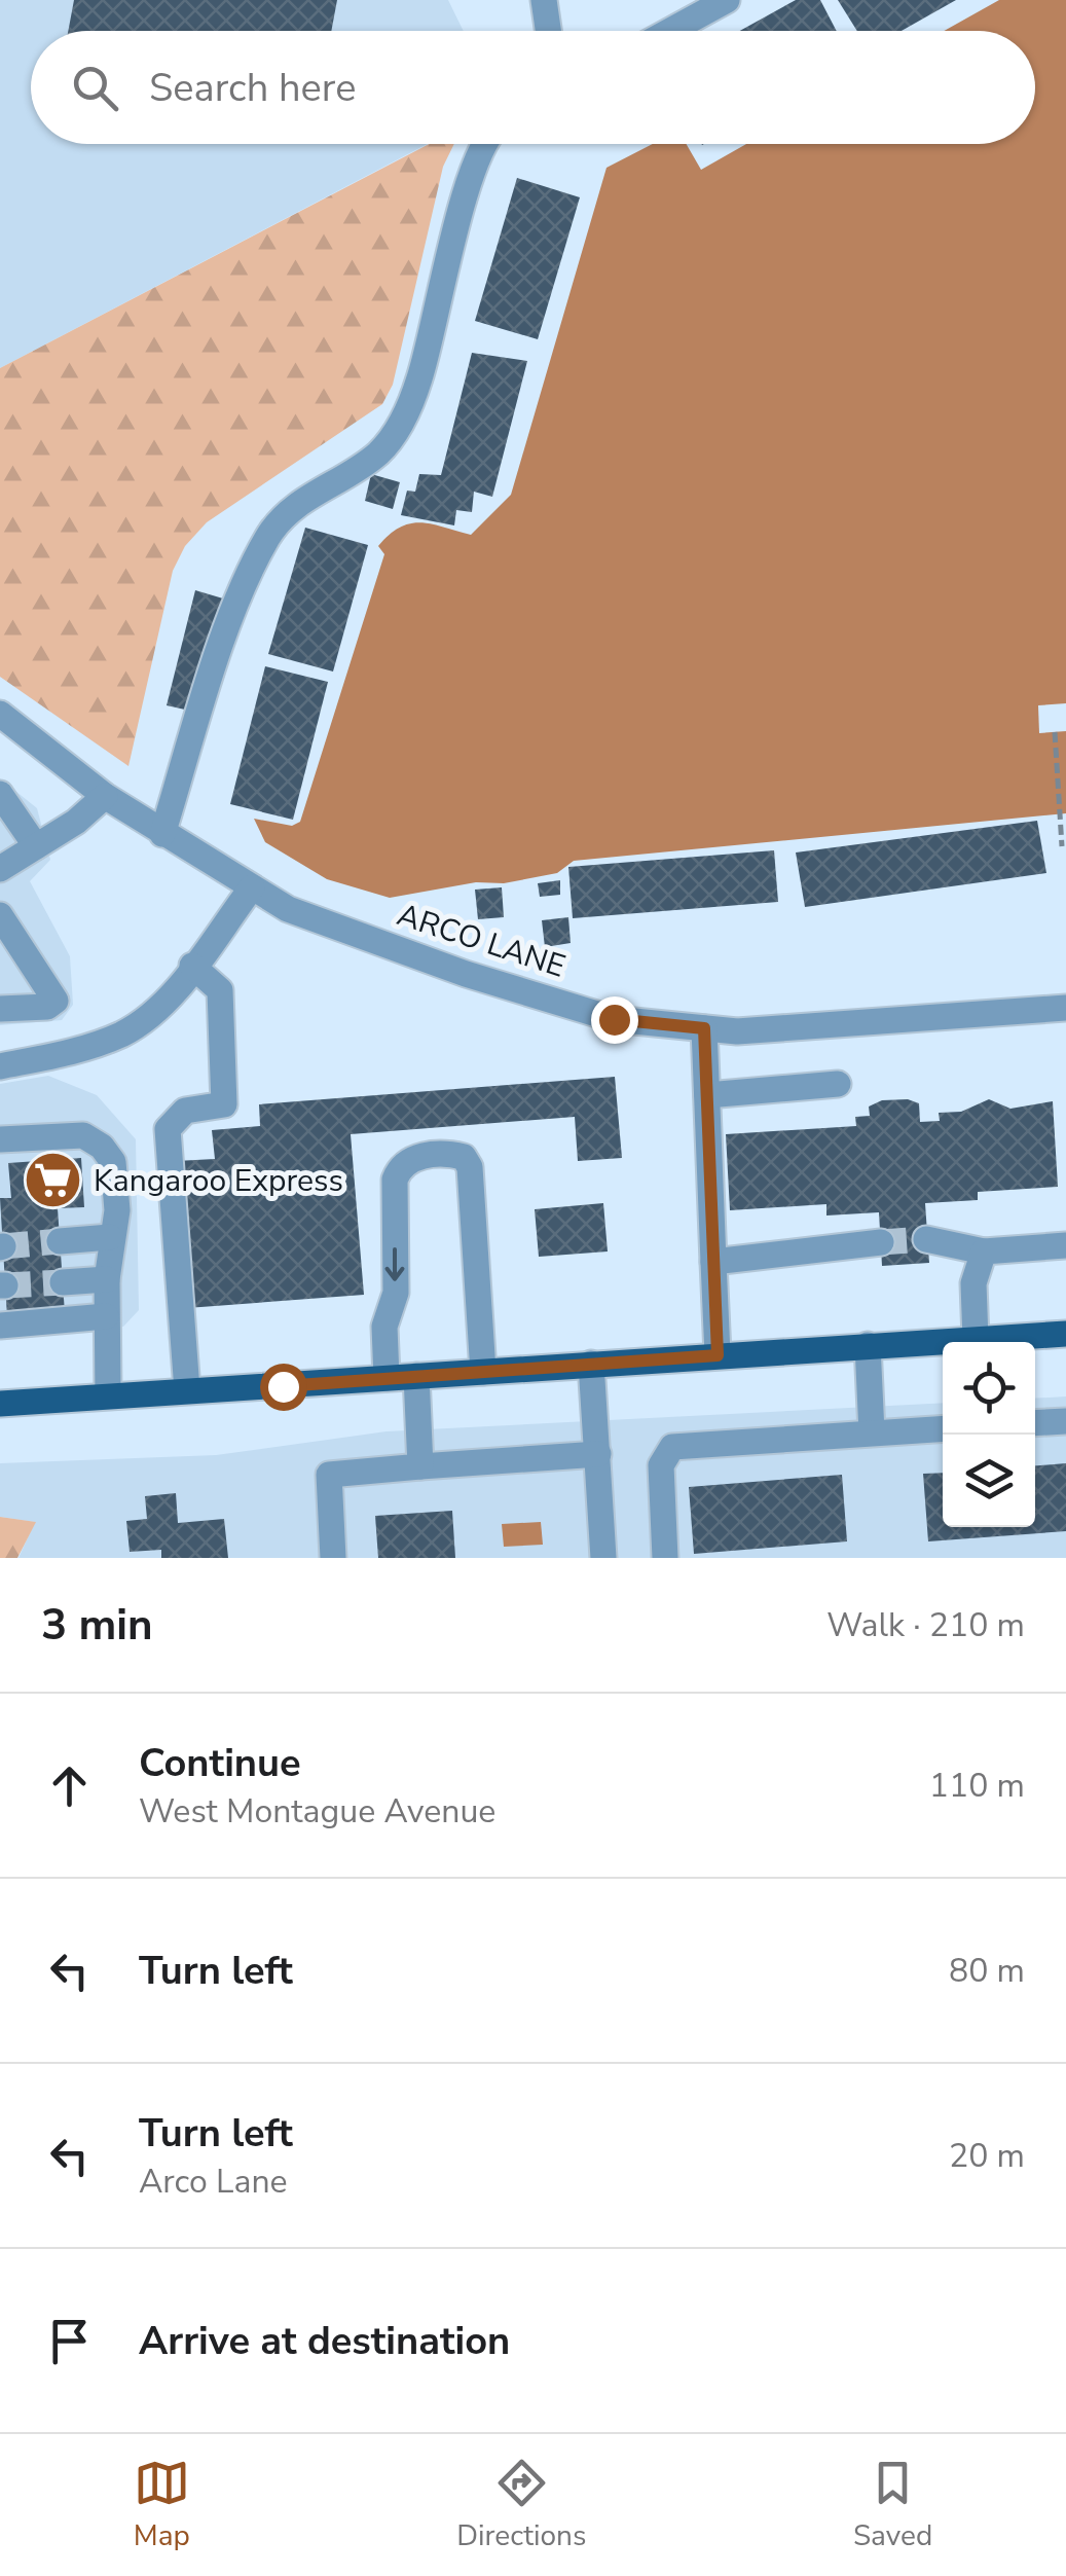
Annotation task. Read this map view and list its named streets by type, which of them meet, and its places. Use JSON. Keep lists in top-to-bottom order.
{
  "streets": {
    "street": ["ARCO LANE"]
  },
  "places": {
    "supermarket": ["Kangaroo Express"]
  },
  "page": {
    "search": "Search here",
    "heading": ["3 min", "Walk · 210 m"],
    "list": [
      ["Continue", "West Montague Avenue", "110 m"],
      ["Turn left", "80 m"],
      ["Turn left", "Arco Lane", "20 m"],
      "Arrive at destination"
    ],
    "nav": ["Map", "Directions", "Saved"]
  }
}
